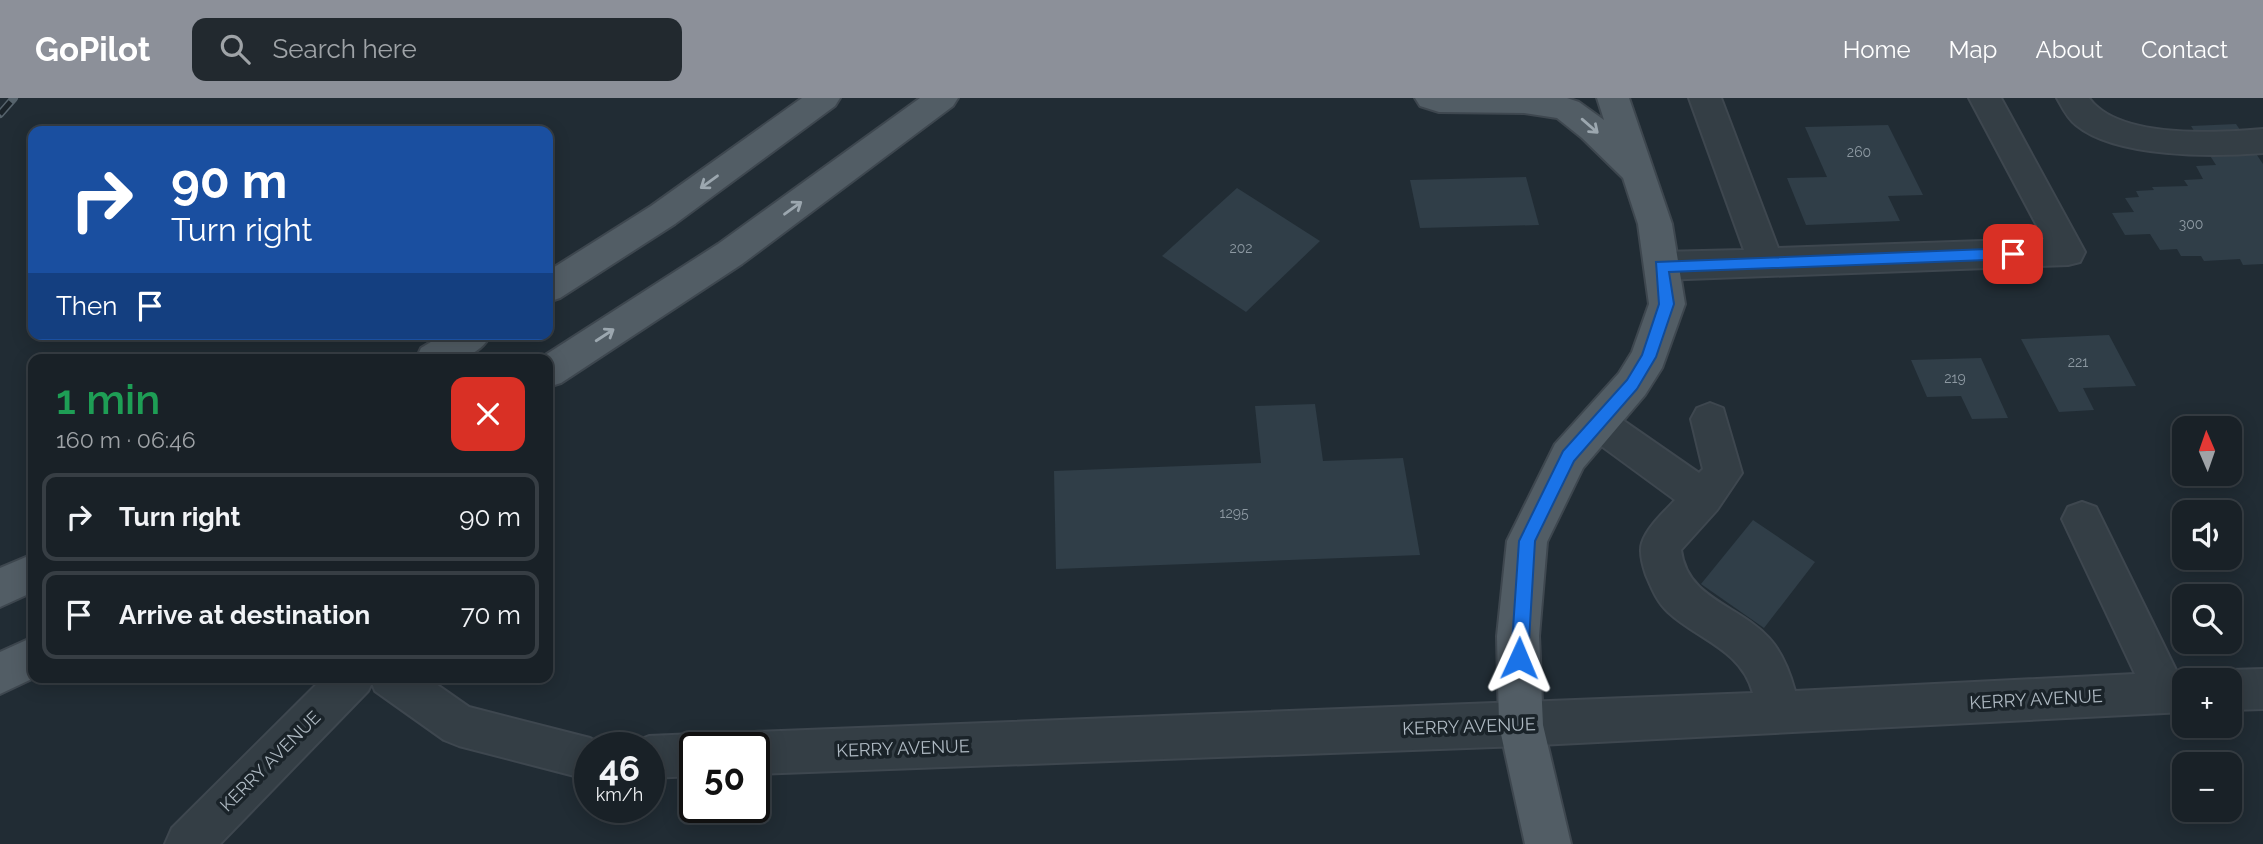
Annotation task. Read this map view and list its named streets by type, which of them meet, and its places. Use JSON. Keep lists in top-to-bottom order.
{
  "streets": {
    "street": ["KERRY AVENUE"]
  },
  "house_numbers": [
    "260",
    "300",
    "202",
    "221",
    "219",
    "1295"
  ],
  "north": "top",
  "page": {
    "header": "GoPilot",
    "search": "Search here",
    "nav": [
      "Home",
      "Map",
      "About",
      "Contact"
    ],
    "turn": ["90 m", "Turn right"],
    "then": "Then",
    "heading": ["1 min", "160 m · 06:46"],
    "map_buttons": ["+", "−"],
    "list": [
      {
        "name": "Turn right",
        "value": "90 m"
      },
      {
        "name": "Arrive at destination",
        "value": "70 m"
      }
    ],
    "speed": "46 km/h",
    "limit": "50"
  }
}
